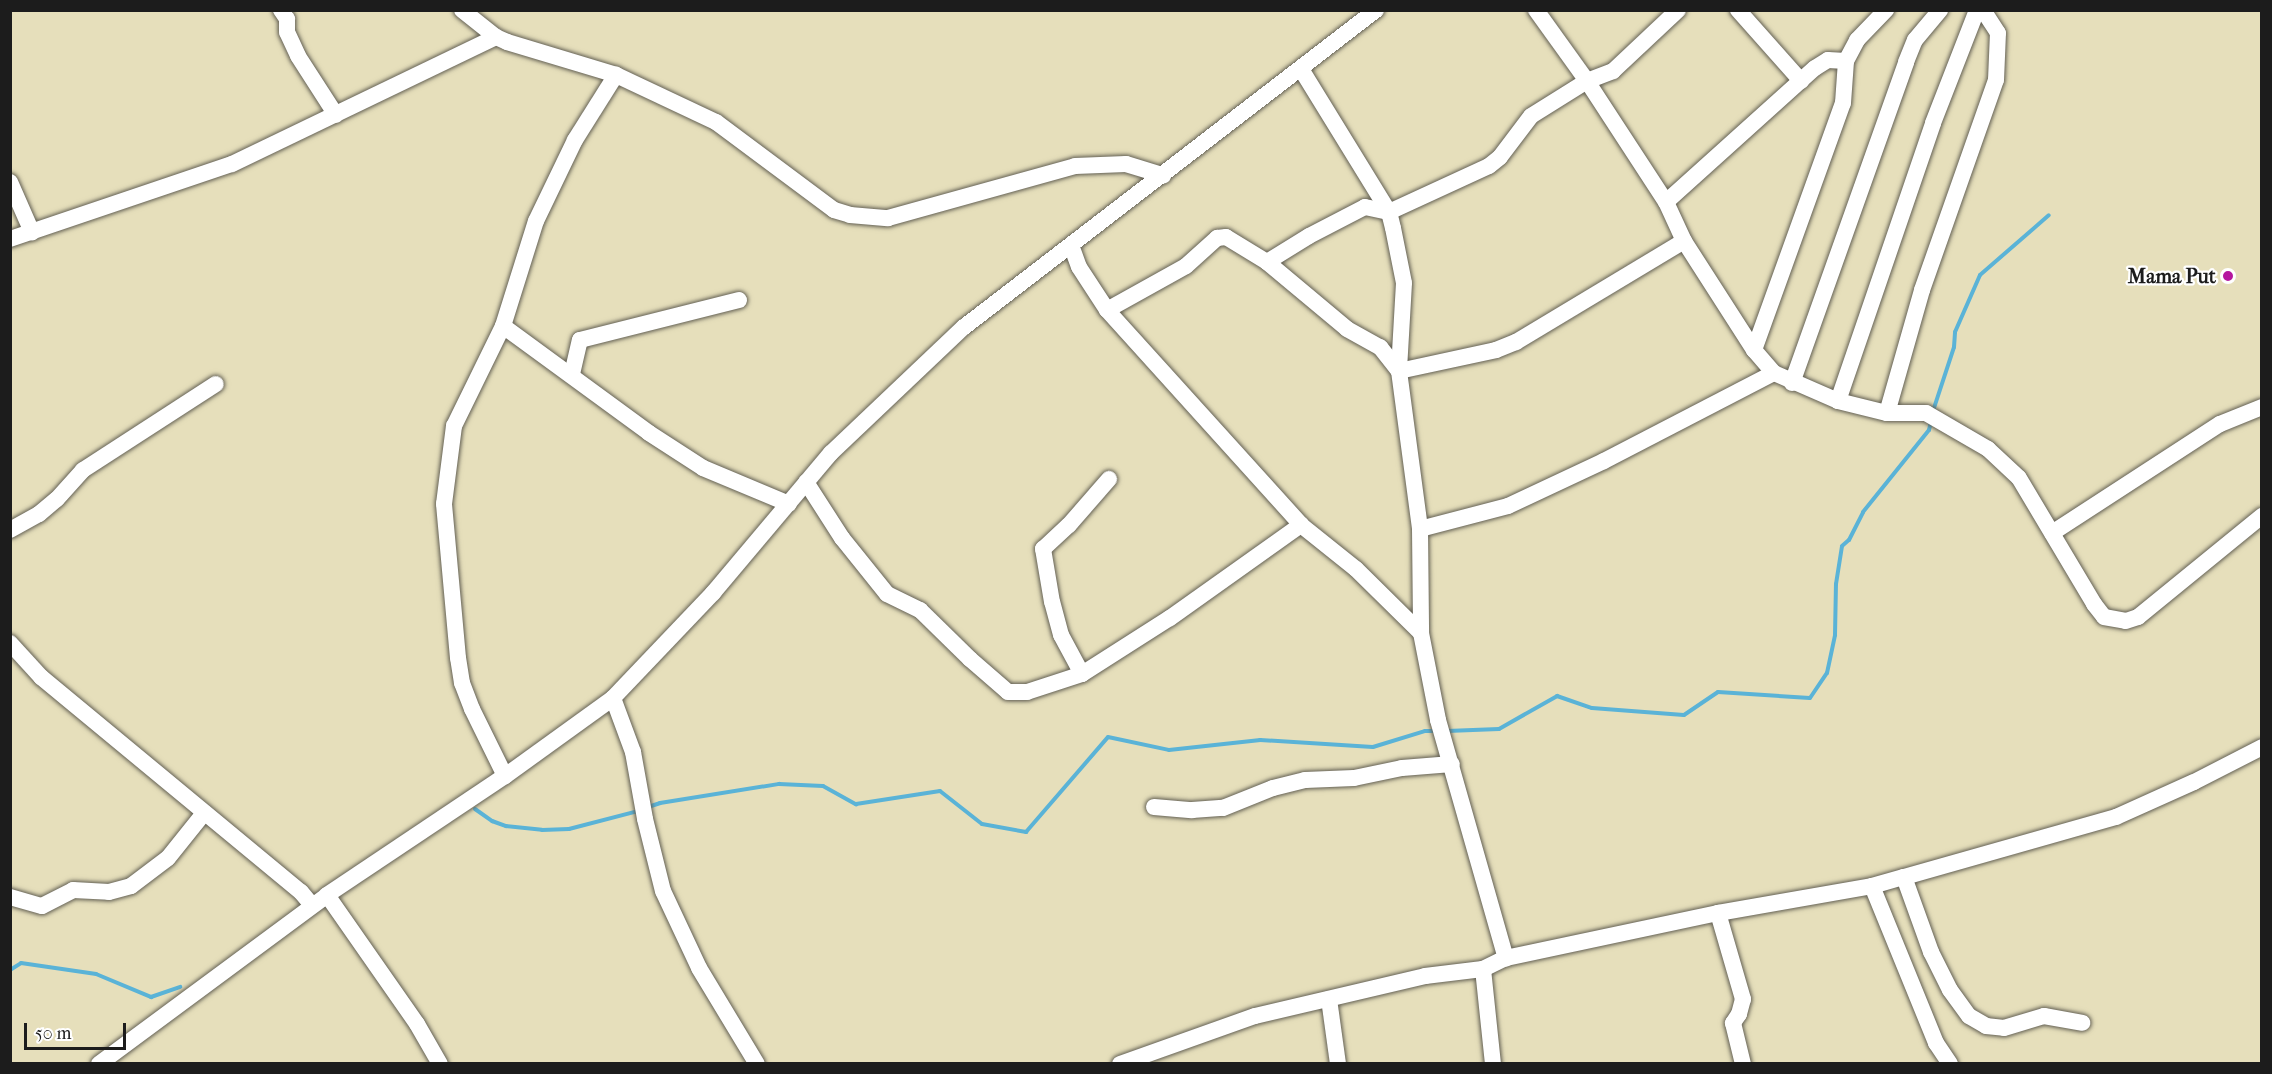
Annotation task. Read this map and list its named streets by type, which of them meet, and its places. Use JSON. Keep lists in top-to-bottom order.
{
  "places": ["Mama Put"],
  "scale_bar": "50 m"
}
